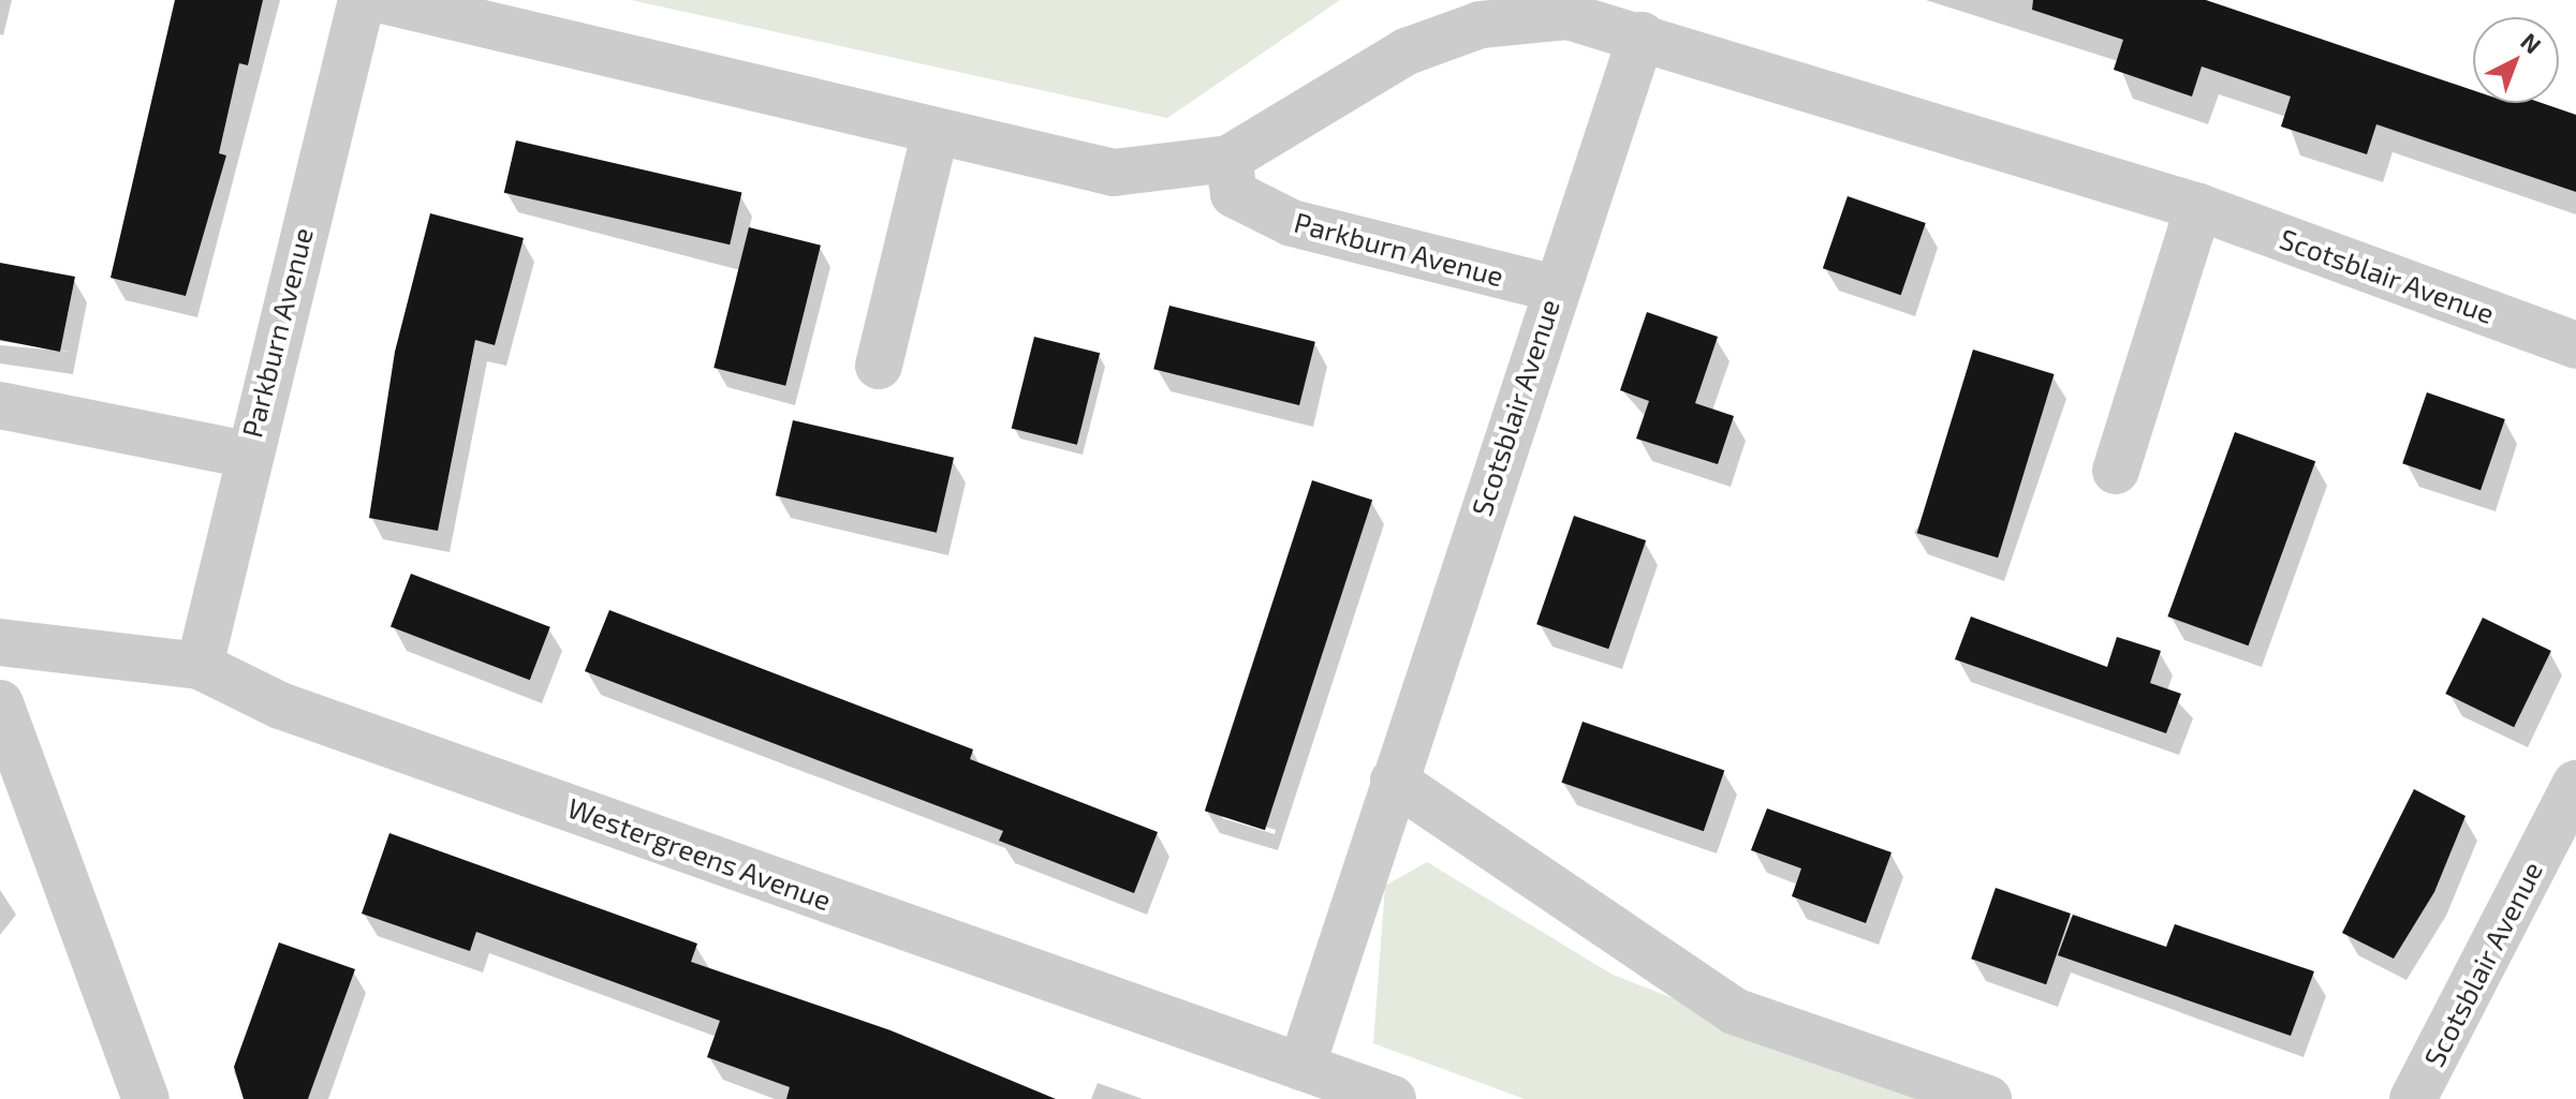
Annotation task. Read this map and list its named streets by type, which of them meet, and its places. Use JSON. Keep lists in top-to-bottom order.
{
  "streets": {
    "street": ["Parkburn Avenue", "Scotsblair Avenue", "Westergreens Avenue"]
  },
  "crossings": [
    ["Parkburn Avenue", "Scotsblair Avenue"],
    ["Parkburn Avenue", "Westergreens Avenue"],
    ["Scotsblair Avenue", "Westergreens Avenue"]
  ],
  "north": "top right"
}
